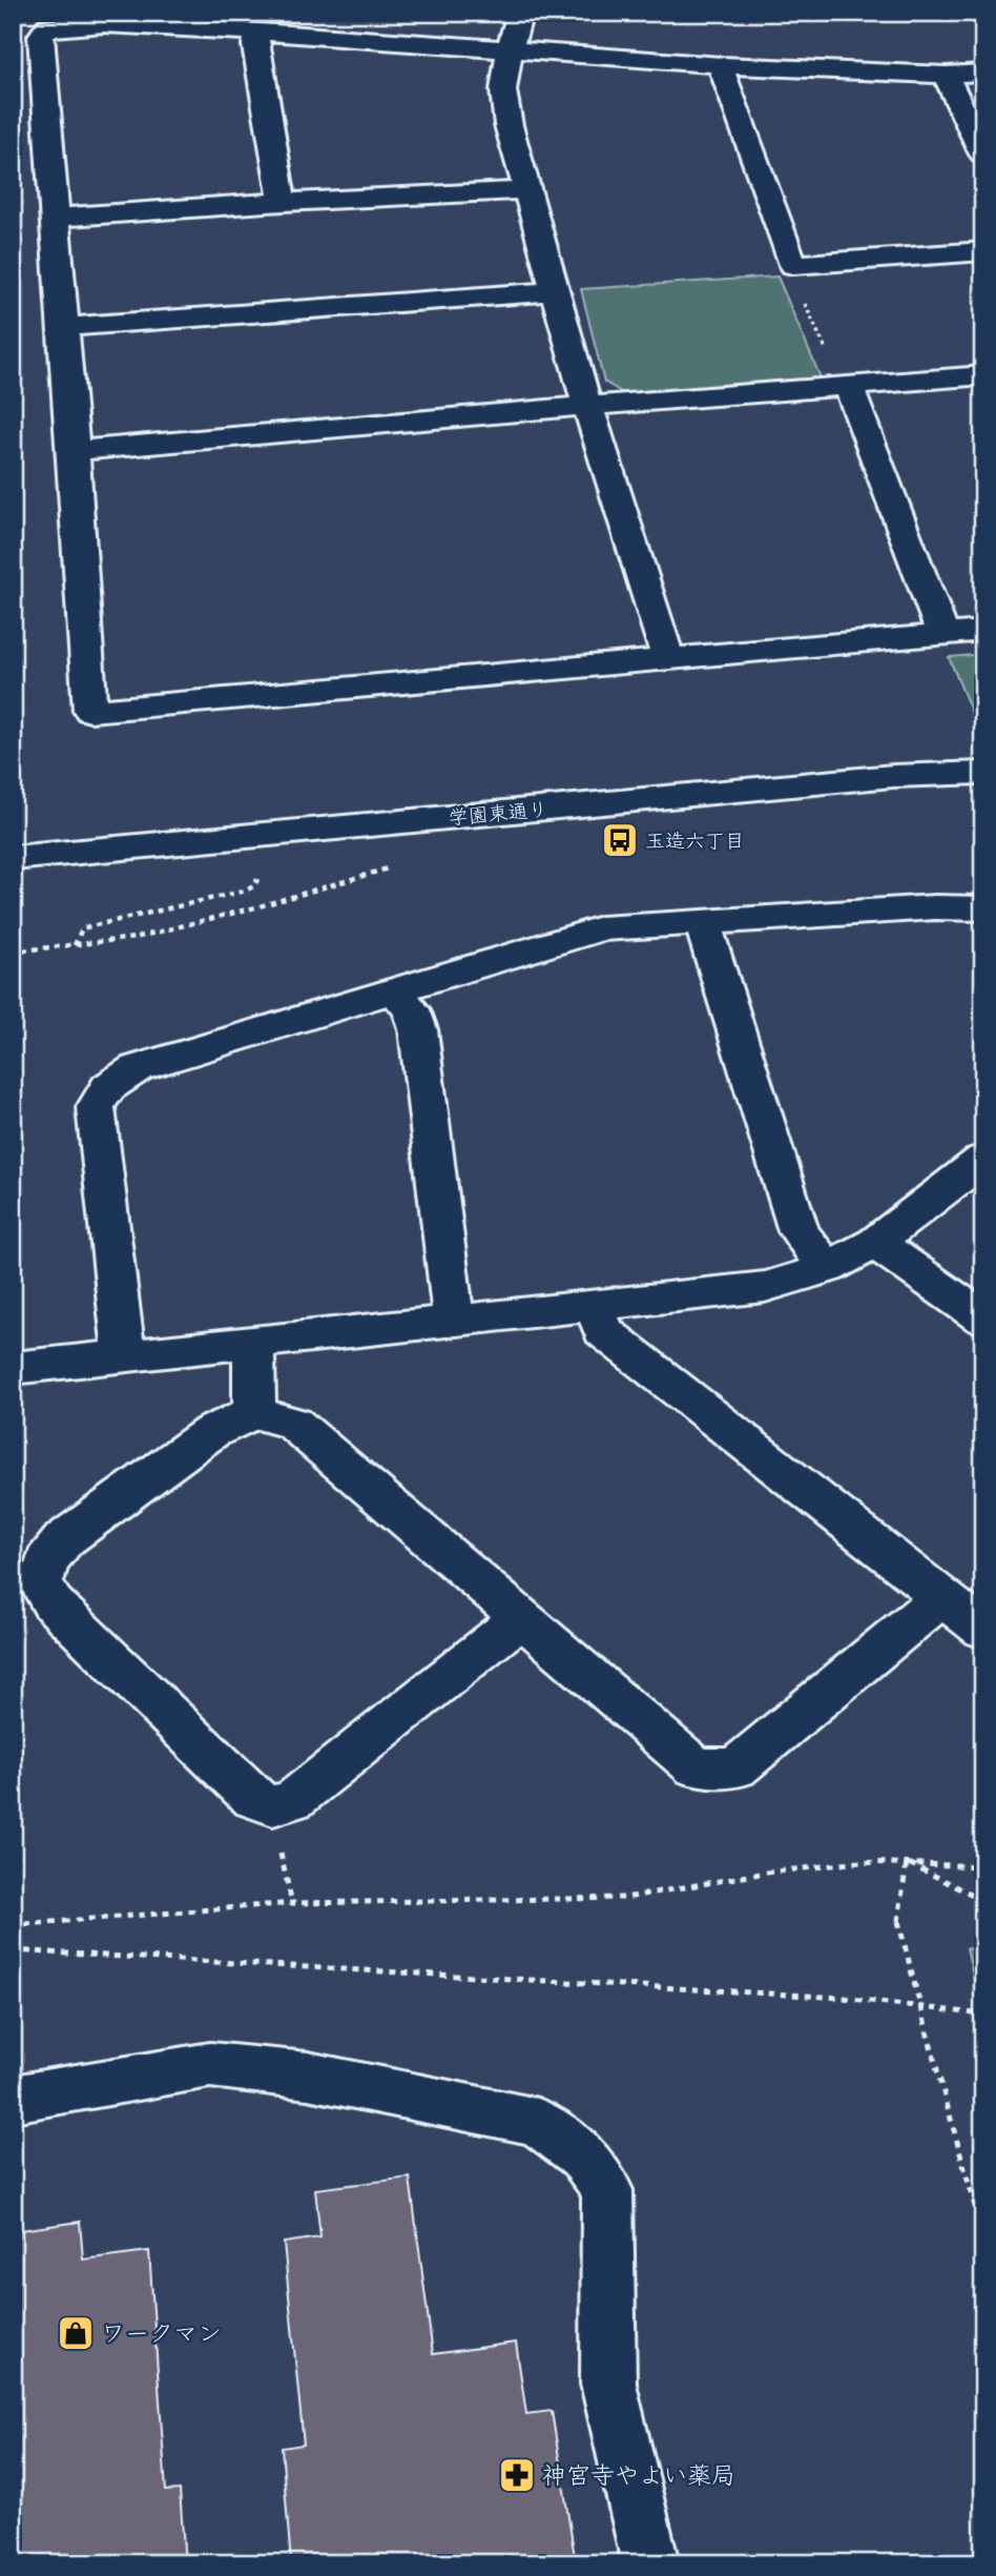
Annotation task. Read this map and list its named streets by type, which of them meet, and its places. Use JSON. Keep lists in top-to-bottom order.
{
  "streets": {
    "street": ["学園東通り"]
  },
  "places": {
    "bus stop": ["玉造六丁目"],
    "shop": ["ワークマン"],
    "pharmacy": ["神宮寺やよい薬局"]
  }
}
